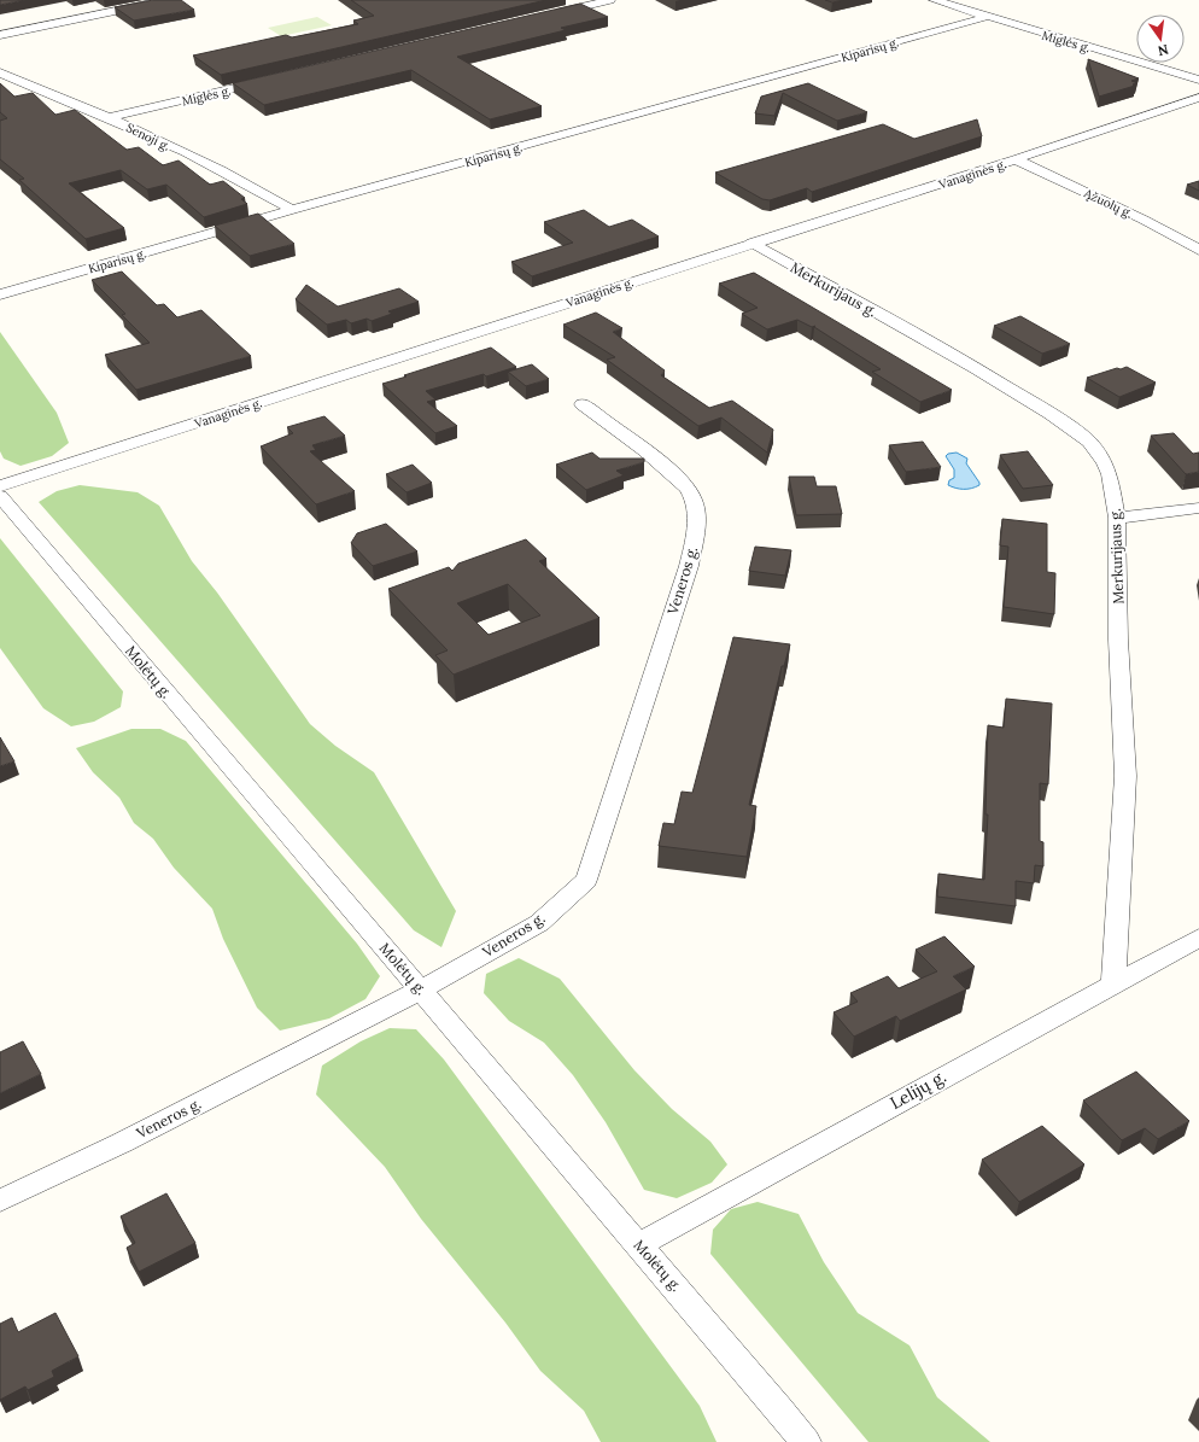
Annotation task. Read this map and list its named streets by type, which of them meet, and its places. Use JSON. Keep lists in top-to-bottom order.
{
  "streets": {
    "street": [
      "Miglės g.",
      "Kiparisų g.",
      "Senoji g.",
      "Vanaginės g.",
      "Ąžuolų g.",
      "Merkurijaus g.",
      "Veneros g.",
      "Molėtų g.",
      "Lelijų g."
    ]
  },
  "crossings": [
    ["Miglės g.", "Kiparisų g."],
    ["Miglės g.", "Senoji g."],
    ["Kiparisų g.", "Senoji g."],
    ["Vanaginės g.", "Ąžuolų g."],
    ["Vanaginės g.", "Merkurijaus g."],
    ["Merkurijaus g.", "Lelijų g."],
    ["Veneros g.", "Molėtų g."],
    ["Molėtų g.", "Lelijų g."]
  ],
  "north": "bottom"
}
